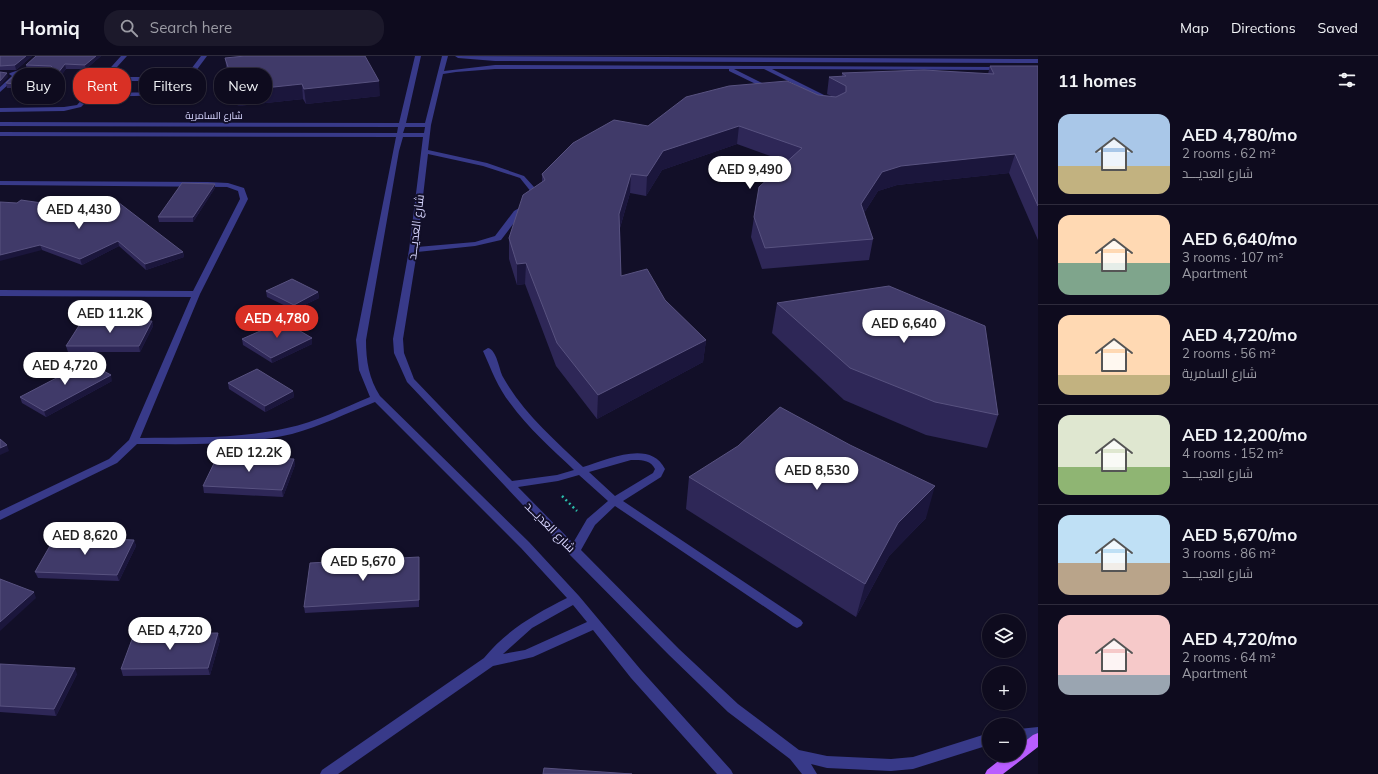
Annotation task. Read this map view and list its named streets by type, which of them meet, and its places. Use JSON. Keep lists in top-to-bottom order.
{
  "streets": {
    "street": ["شارع السامرية", "شارع العديـــد"]
  },
  "crossings": [
    ["شارع السامرية", "شارع العديـــد"]
  ],
  "page": {
    "header": "Homiq",
    "search": "Search here",
    "nav": ["Map", "Directions", "Saved"],
    "heading": "11 homes",
    "chip": [
      "Buy",
      "Rent",
      "Filters",
      "New"
    ],
    "list": [
      {
        "name": "AED 4,780/mo",
        "note": "2 rooms · 62 m² · شارع العديـــد"
      },
      {
        "name": "AED 6,640/mo",
        "note": "3 rooms · 107 m² · Apartment"
      },
      {
        "name": "AED 4,720/mo",
        "note": "2 rooms · 56 m² · شارع السامرية"
      },
      {
        "name": "AED 12,200/mo",
        "note": "4 rooms · 152 m² · شارع العديـــد"
      },
      {
        "name": "AED 5,670/mo",
        "note": "3 rooms · 86 m² · شارع العديـــد"
      },
      {
        "name": "AED 4,720/mo",
        "note": "2 rooms · 64 m² · Apartment"
      }
    ],
    "price": [
      "AED 9,490",
      "AED 4,430",
      "AED 11.2K",
      "AED 4,780",
      "AED 6,640",
      "AED 4,720",
      "AED 12.2K",
      "AED 8,530",
      "AED 8,620",
      "AED 5,670",
      "AED 4,720"
    ],
    "map_buttons": ["+", "−"]
  }
}
